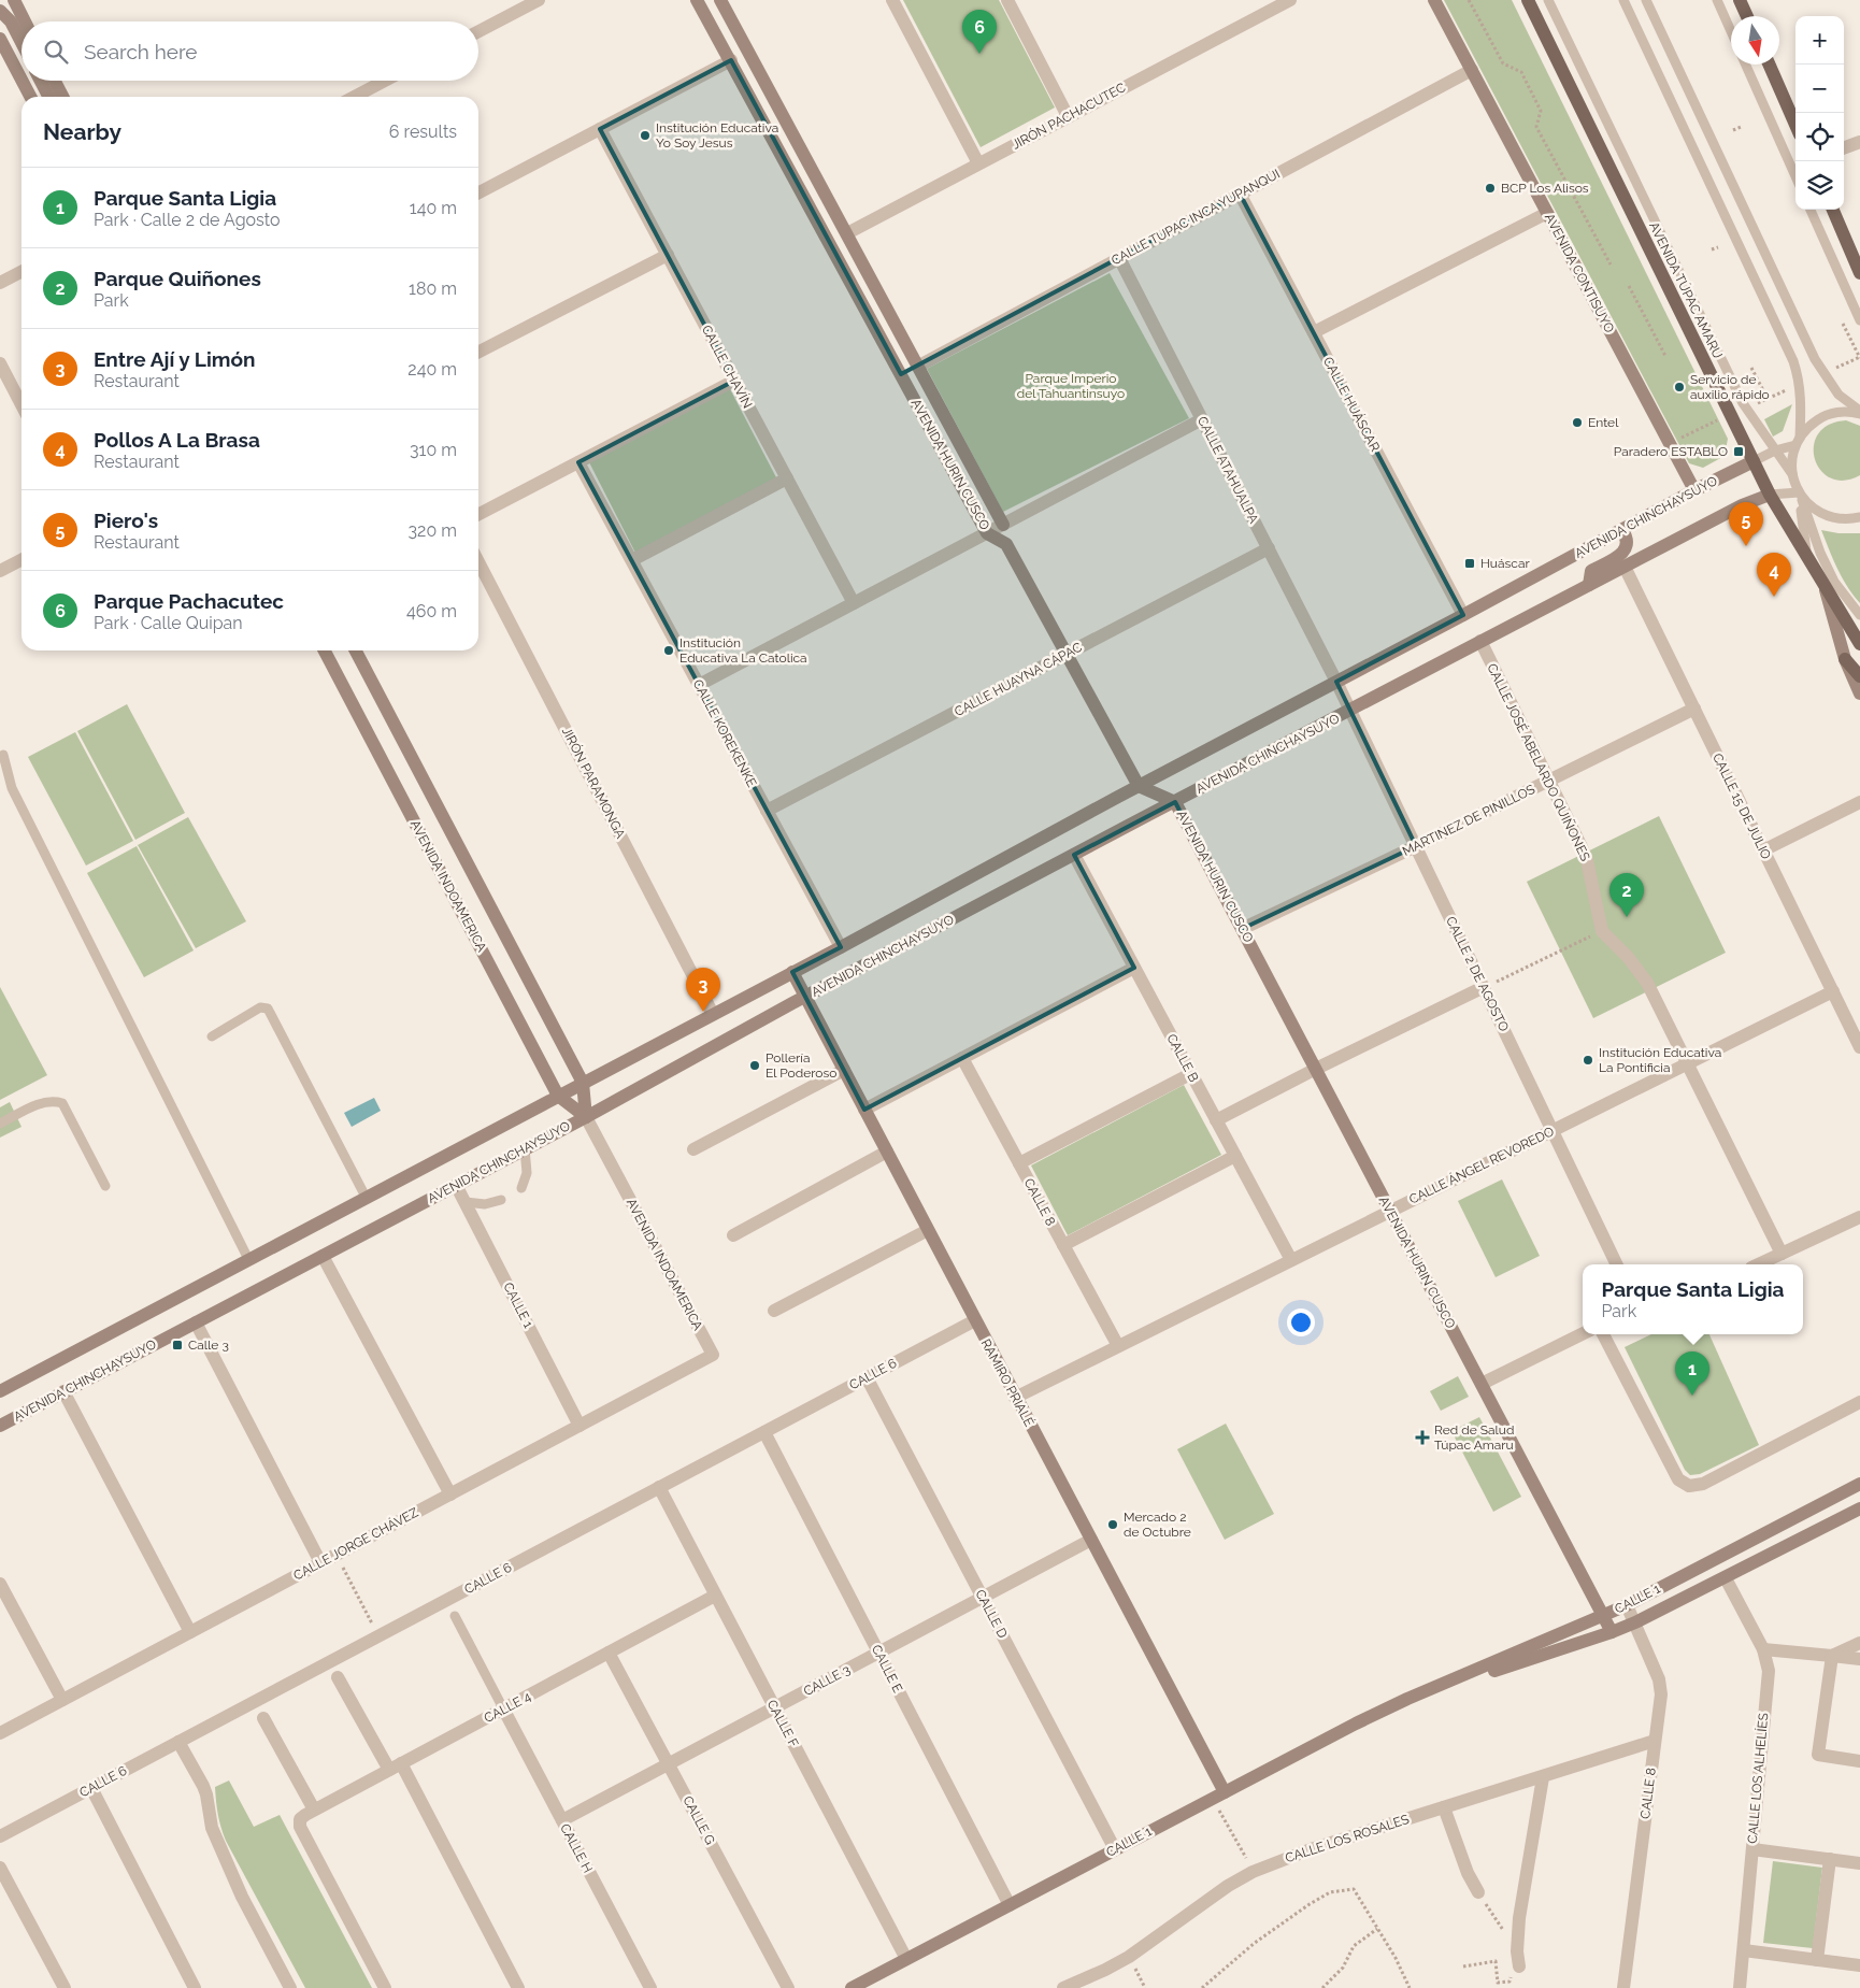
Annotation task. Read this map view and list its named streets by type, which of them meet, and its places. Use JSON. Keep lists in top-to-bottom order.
{
  "streets": {
    "main road": ["AVENIDA TÚPAC AMARU"],
    "street": [
      "JIRÓN PACHACUTEC",
      "CALLE TUPAC INCA YUPANQUI",
      "AVENIDA CONTISUYO",
      "CALLE CHAVÍN",
      "CALLE HUÁSCAR",
      "AVENIDA HURIN CUSCO",
      "CALLE ATAHUALPA",
      "AVENIDA CHINCHAYSUYO",
      "CALLE HUAYNA CÁPAC",
      "CALLE KOREKENKE",
      "CALLE JOSÉ ABELARDO QUIÑONES",
      "JIRÓN PARAMONGA",
      "CALLE 15 DE JULIO",
      "MARTINEZ DE PINILLOS",
      "AVENIDA INDOAMERICA",
      "CALLE 2 DE AGOSTO",
      "CALLE B",
      "CALLE ÁNGEL REVOREDO",
      "CALLE 8",
      "CALLE 1",
      "CALLE 6",
      "RAMIRO PRIALÉ",
      "CALLE JORGE CHÁVEZ",
      "CALLE D",
      "CALLE E",
      "CALLE 3",
      "CALLE 4",
      "CALLE F",
      "CALLE LOS ALHELÍES",
      "CALLE G",
      "CALLE LOS ROSALES",
      "CALLE H"
    ]
  },
  "crossings": [
    ["JIRÓN PACHACUTEC", "AVENIDA HURIN CUSCO"],
    ["CALLE TUPAC INCA YUPANQUI", "AVENIDA CONTISUYO"],
    ["CALLE TUPAC INCA YUPANQUI", "CALLE HUÁSCAR"],
    ["CALLE TUPAC INCA YUPANQUI", "AVENIDA HURIN CUSCO"],
    ["CALLE TUPAC INCA YUPANQUI", "CALLE ATAHUALPA"],
    ["AVENIDA CONTISUYO", "AVENIDA CHINCHAYSUYO"],
    ["AVENIDA TÚPAC AMARU", "AVENIDA CHINCHAYSUYO"],
    ["CALLE HUÁSCAR", "AVENIDA CHINCHAYSUYO"],
    ["AVENIDA HURIN CUSCO", "AVENIDA CHINCHAYSUYO"],
    ["AVENIDA HURIN CUSCO", "CALLE HUAYNA CÁPAC"],
    ["AVENIDA HURIN CUSCO", "MARTINEZ DE PINILLOS"],
    ["AVENIDA HURIN CUSCO", "CALLE ÁNGEL REVOREDO"],
    ["AVENIDA HURIN CUSCO", "CALLE 1"],
    ["CALLE ATAHUALPA", "AVENIDA CHINCHAYSUYO"],
    ["CALLE ATAHUALPA", "CALLE HUAYNA CÁPAC"],
    ["CALLE ATAHUALPA", "CALLE 2 DE AGOSTO"],
    ["AVENIDA CHINCHAYSUYO", "CALLE KOREKENKE"],
    ["AVENIDA CHINCHAYSUYO", "CALLE JOSÉ ABELARDO QUIÑONES"],
    ["AVENIDA CHINCHAYSUYO", "JIRÓN PARAMONGA"],
    ["AVENIDA CHINCHAYSUYO", "CALLE 15 DE JULIO"],
    ["AVENIDA CHINCHAYSUYO", "AVENIDA INDOAMERICA"],
    ["AVENIDA CHINCHAYSUYO", "CALLE 2 DE AGOSTO"],
    ["AVENIDA CHINCHAYSUYO", "CALLE B"],
    ["AVENIDA CHINCHAYSUYO", "CALLE 1"],
    ["AVENIDA CHINCHAYSUYO", "RAMIRO PRIALÉ"],
    ["CALLE HUAYNA CÁPAC", "CALLE KOREKENKE"],
    ["CALLE JOSÉ ABELARDO QUIÑONES", "MARTINEZ DE PINILLOS"],
    ["CALLE 15 DE JULIO", "MARTINEZ DE PINILLOS"],
    ["CALLE 15 DE JULIO", "CALLE ÁNGEL REVOREDO"],
    ["MARTINEZ DE PINILLOS", "CALLE 2 DE AGOSTO"],
    ["AVENIDA INDOAMERICA", "CALLE JORGE CHÁVEZ"],
    ["CALLE 2 DE AGOSTO", "CALLE ÁNGEL REVOREDO"],
    ["CALLE B", "CALLE ÁNGEL REVOREDO"],
    ["CALLE ÁNGEL REVOREDO", "CALLE 8"],
    ["CALLE ÁNGEL REVOREDO", "RAMIRO PRIALÉ"],
    ["CALLE 8", "CALLE 1"],
    ["CALLE 8", "CALLE LOS ROSALES"],
    ["CALLE 1", "RAMIRO PRIALÉ"],
    ["CALLE 1", "CALLE JORGE CHÁVEZ"],
    ["CALLE 1", "CALLE D"],
    ["CALLE 1", "CALLE E"],
    ["CALLE 1", "CALLE F"],
    ["CALLE 1", "CALLE LOS ALHELÍES"],
    ["CALLE 6", "RAMIRO PRIALÉ"],
    ["CALLE 6", "CALLE D"],
    ["CALLE 6", "CALLE E"],
    ["CALLE 6", "CALLE F"],
    ["RAMIRO PRIALÉ", "CALLE 3"],
    ["CALLE D", "CALLE 3"],
    ["CALLE E", "CALLE 3"],
    ["CALLE 3", "CALLE F"],
    ["CALLE 3", "CALLE G"],
    ["CALLE 3", "CALLE H"],
    ["CALLE 4", "CALLE F"],
    ["CALLE 4", "CALLE G"],
    ["CALLE 4", "CALLE H"]
  ],
  "parks": ["Parque Imperio del Tahuantinsuyo"],
  "places": {
    "other": [
      "Institución Educativa Yo Soy Jesus",
      "BCP Los Alisos",
      "Servicio de auxilio rápido",
      "Entel",
      "Institución Educativa La Catolica",
      "Institución Educativa La Pontificia",
      "Pollería El Poderoso",
      "Mercado 2 de Octubre"
    ],
    "transit": ["Paradero ESTABLO", "Huáscar", "Calle 3"],
    "health": ["Red de Salud Túpac Amaru"]
  },
  "north": "bottom",
  "page": {
    "pins": [
      "6",
      "5",
      "4",
      "2",
      "3",
      "1"
    ],
    "map_buttons": ["+", "−"],
    "search": "Search here",
    "heading": ["Nearby", "6 results"],
    "list": [
      {
        "mark": "1",
        "name": "Parque Santa Ligia",
        "note": "Park · Calle 2 de Agosto",
        "value": "140 m"
      },
      {
        "mark": "2",
        "name": "Parque Quiñones",
        "note": "Park",
        "value": "180 m"
      },
      {
        "mark": "3",
        "name": "Entre Ají y Limón",
        "note": "Restaurant",
        "value": "240 m"
      },
      {
        "mark": "4",
        "name": "Pollos A La Brasa",
        "note": "Restaurant",
        "value": "310 m"
      },
      {
        "mark": "5",
        "name": "Piero's",
        "note": "Restaurant",
        "value": "320 m"
      },
      {
        "mark": "6",
        "name": "Parque Pachacutec",
        "note": "Park · Calle Quipan",
        "value": "460 m"
      }
    ],
    "popup": ["Parque Santa Ligia", "Park"]
  }
}
